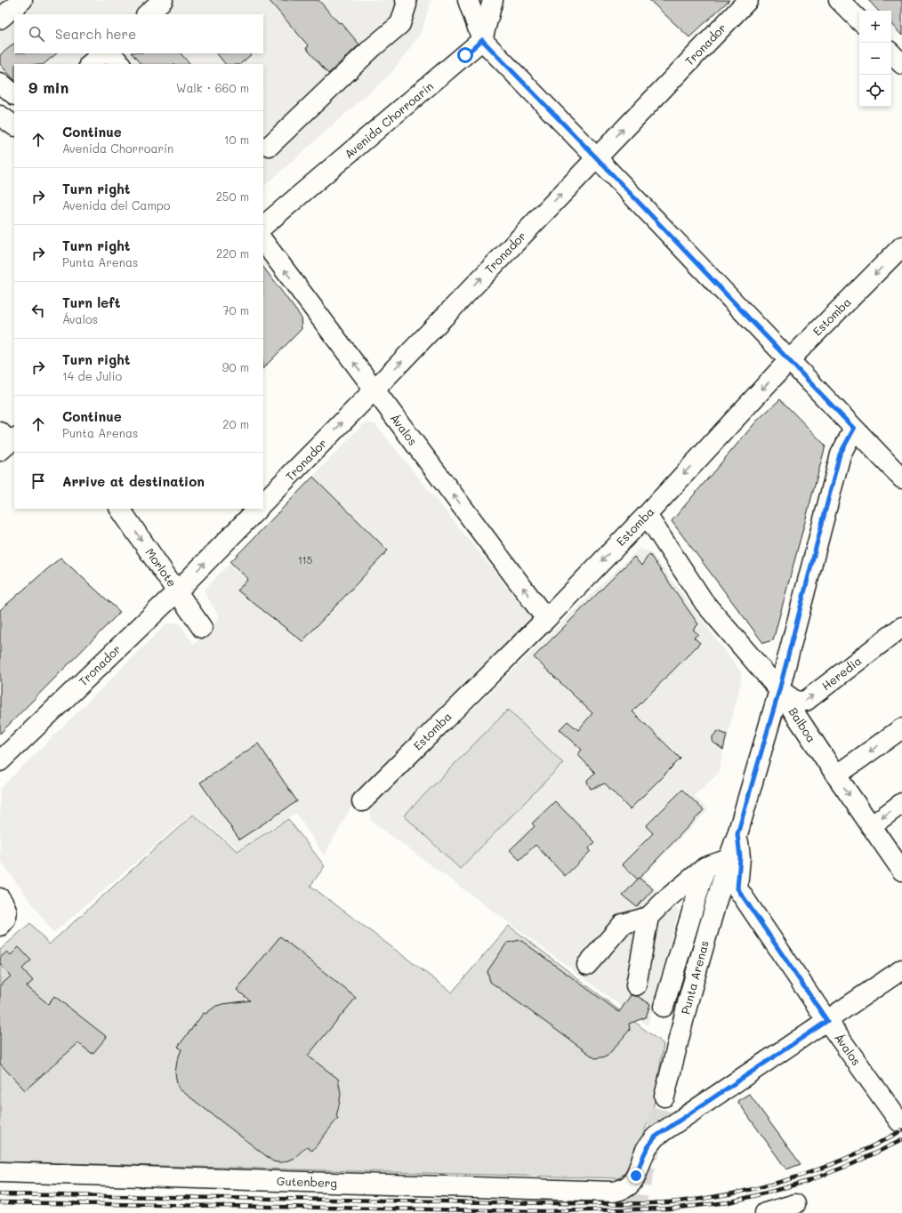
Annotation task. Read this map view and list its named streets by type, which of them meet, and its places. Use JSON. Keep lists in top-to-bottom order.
{
  "streets": {
    "street": [
      "Tronador",
      "Avenida Chorroarín",
      "Estomba",
      "Ávalos",
      "Morlote",
      "Heredia",
      "Balboa",
      "Punta Arenas",
      "Gutenberg"
    ]
  },
  "crossings": [
    ["Tronador", "Ávalos"],
    ["Tronador", "Morlote"],
    ["Estomba", "Ávalos"],
    ["Estomba", "Balboa"],
    ["Ávalos", "Punta Arenas"],
    ["Ávalos", "Gutenberg"],
    ["Heredia", "Balboa"],
    ["Heredia", "Punta Arenas"],
    ["Balboa", "Punta Arenas"]
  ],
  "one_way": [
    "Tronador",
    "Estomba",
    "Ávalos",
    "Morlote"
  ],
  "house_numbers": ["115"],
  "page": {
    "map_buttons": ["+", "−"],
    "search": "Search here",
    "heading": ["9 min", "Walk · 660 m"],
    "list": [
      ["Continue", "Avenida Chorroarín", "10 m"],
      ["Turn right", "Avenida del Campo", "250 m"],
      ["Turn right", "Punta Arenas", "220 m"],
      ["Turn left", "Ávalos", "70 m"],
      ["Turn right", "14 de Julio", "90 m"],
      ["Continue", "Punta Arenas", "20 m"],
      "Arrive at destination"
    ]
  }
}
